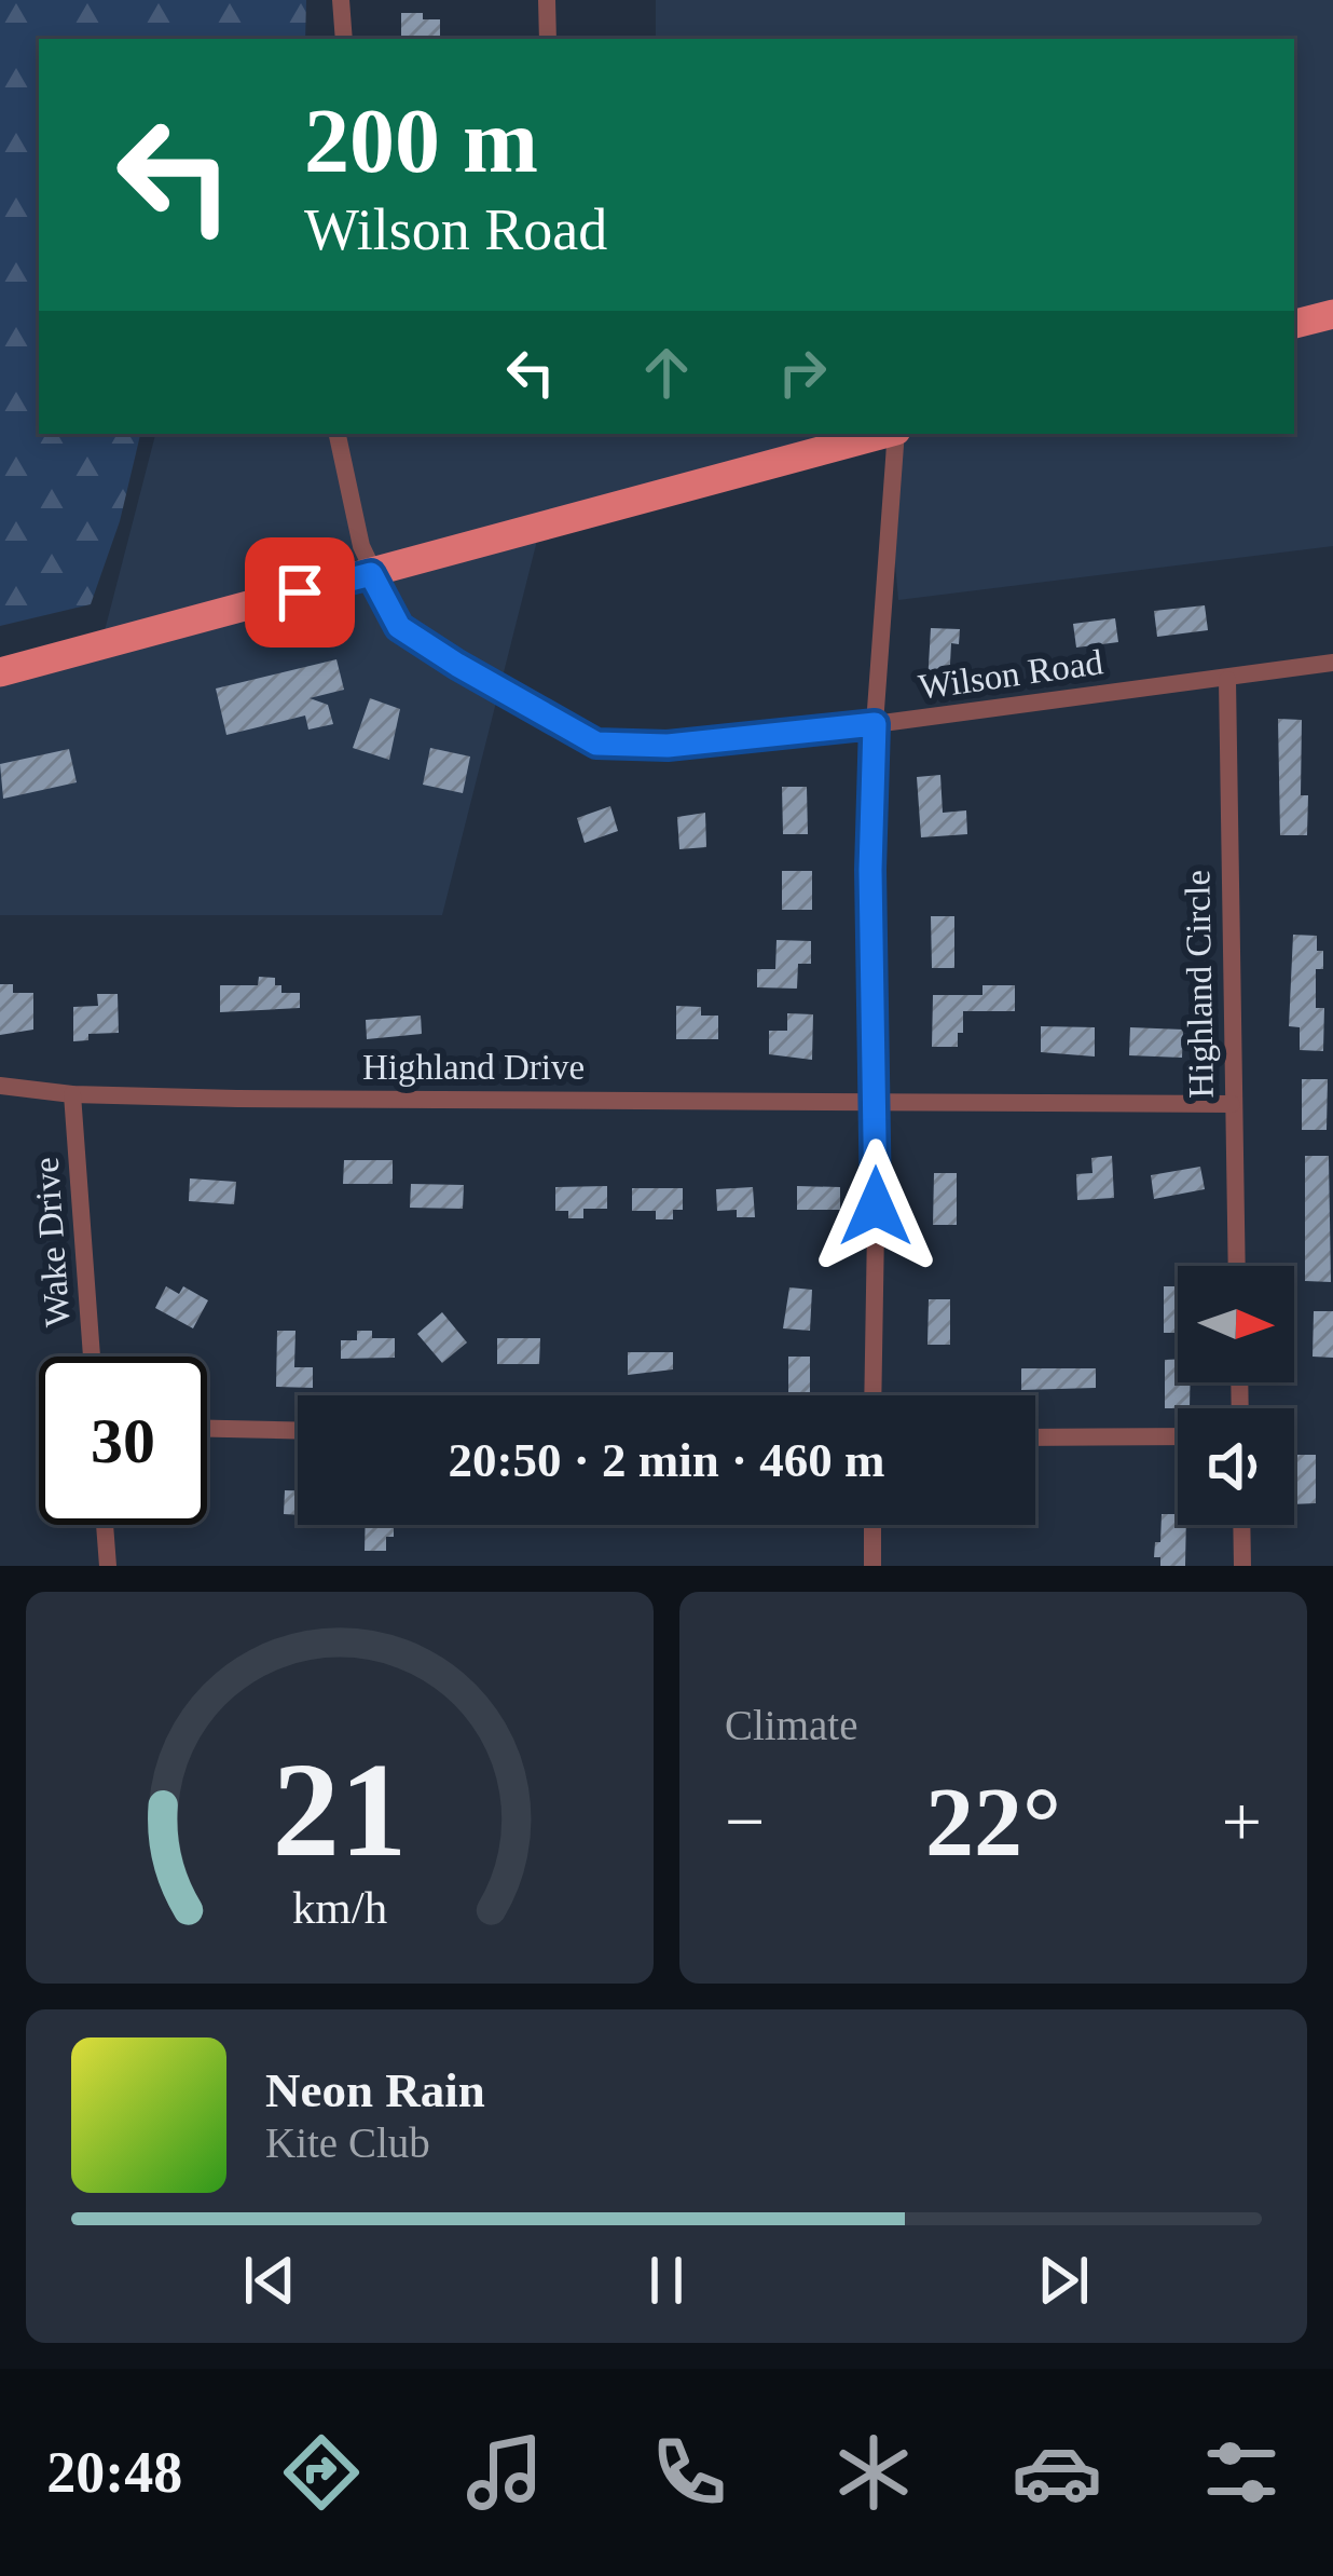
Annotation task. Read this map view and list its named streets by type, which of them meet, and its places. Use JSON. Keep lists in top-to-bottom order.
{
  "streets": {
    "street": [
      "Wilson Road",
      "Highland Circle",
      "Highland Drive",
      "Wake Drive"
    ]
  },
  "crossings": [
    ["Wilson Road", "Highland Circle"],
    ["Highland Circle", "Highland Drive"],
    ["Highland Drive", "Wake Drive"]
  ],
  "north": "right",
  "page": {
    "turn": ["200 m", "Wilson Road"],
    "limit": "30",
    "trip": "20:50 · 2 min · 460 m",
    "tile": "Climate",
    "heat": ["−", "22°", "+"],
    "song": ["Neon Rain", "Kite Club"],
    "tabs": "20:48",
    "gauge": ["21", "km/h"]
  }
}
